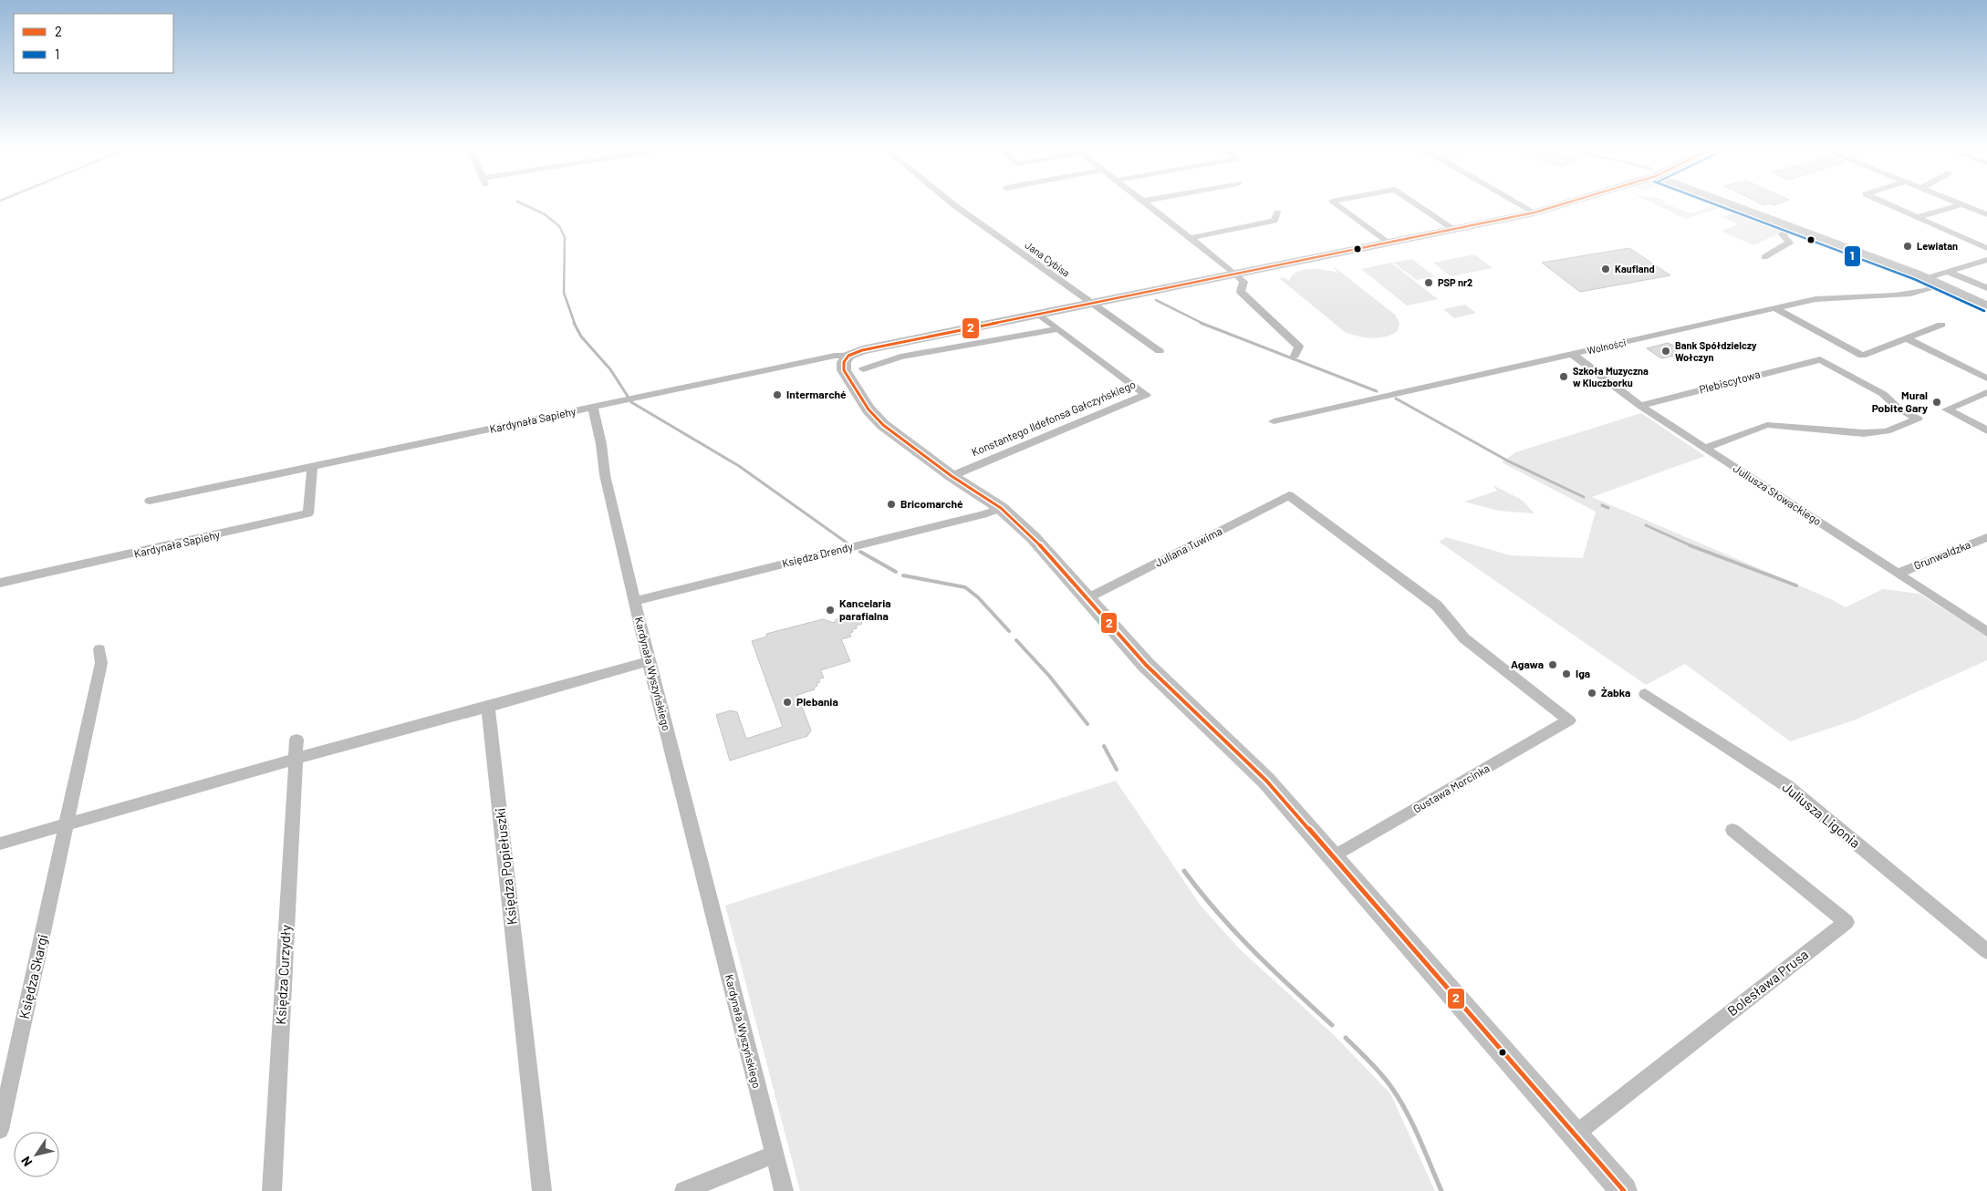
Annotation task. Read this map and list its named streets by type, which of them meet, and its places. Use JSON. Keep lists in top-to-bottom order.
{
  "streets": {
    "street": [
      "Jana Cybisa",
      "Wolności",
      "Plebiscytowa",
      "Konstantego Ildefonsa Gałczyńskiego",
      "Kardynała Sapiehy",
      "Juliusza Słowackiego",
      "Juliana Tuwima",
      "Księdza Drendy",
      "Grunwaldzka",
      "Kardynała Wyszyńskiego",
      "Gustawa Morcinka",
      "Juliusza Ligonia",
      "Księdza Popiełuszki",
      "Księdza Curzydły",
      "Księdza Skargi",
      "Bolesława Prusa"
    ]
  },
  "crossings": [
    ["Wolności", "Juliusza Słowackiego"],
    ["Plebiscytowa", "Juliusza Słowackiego"],
    ["Kardynała Sapiehy", "Kardynała Wyszyńskiego"],
    ["Juliusza Słowackiego", "Grunwaldzka"],
    ["Juliana Tuwima", "Gustawa Morcinka"],
    ["Księdza Drendy", "Kardynała Wyszyńskiego"]
  ],
  "places": [
    "Lewiatan",
    "Kaufland",
    "PSP nr2",
    "Bank Spółdzielczy Wołczyn",
    "Szkoła Muzyczna w Kluczborku",
    "Intermarché",
    "Mural Pobite Gary",
    "Bricomarché",
    "Kancelaria parafialna",
    "Agawa",
    "Iga",
    "Żabka",
    "Plebania"
  ],
  "lines": ["transit line 2", "transit line 1"],
  "legend": ["2", "1"],
  "north": "bottom left"
}
